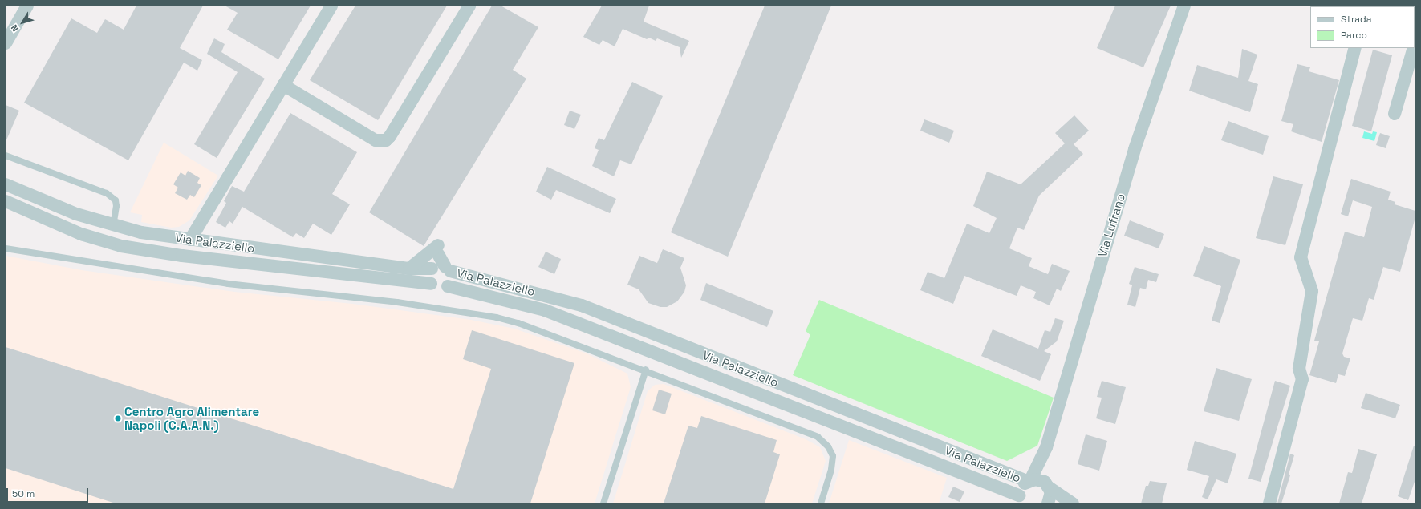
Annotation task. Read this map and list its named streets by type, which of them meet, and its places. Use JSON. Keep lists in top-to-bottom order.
{
  "streets": {
    "street": ["Via Lufrano", "Via Palazziello"]
  },
  "crossings": [
    ["Via Lufrano", "Via Palazziello"]
  ],
  "places": ["Centro Agro Alimentare Napoli (C.A.A.N.)"],
  "legend": ["Strada", "Parco"],
  "scale_bar": "50 m",
  "north": "bottom left"
}
